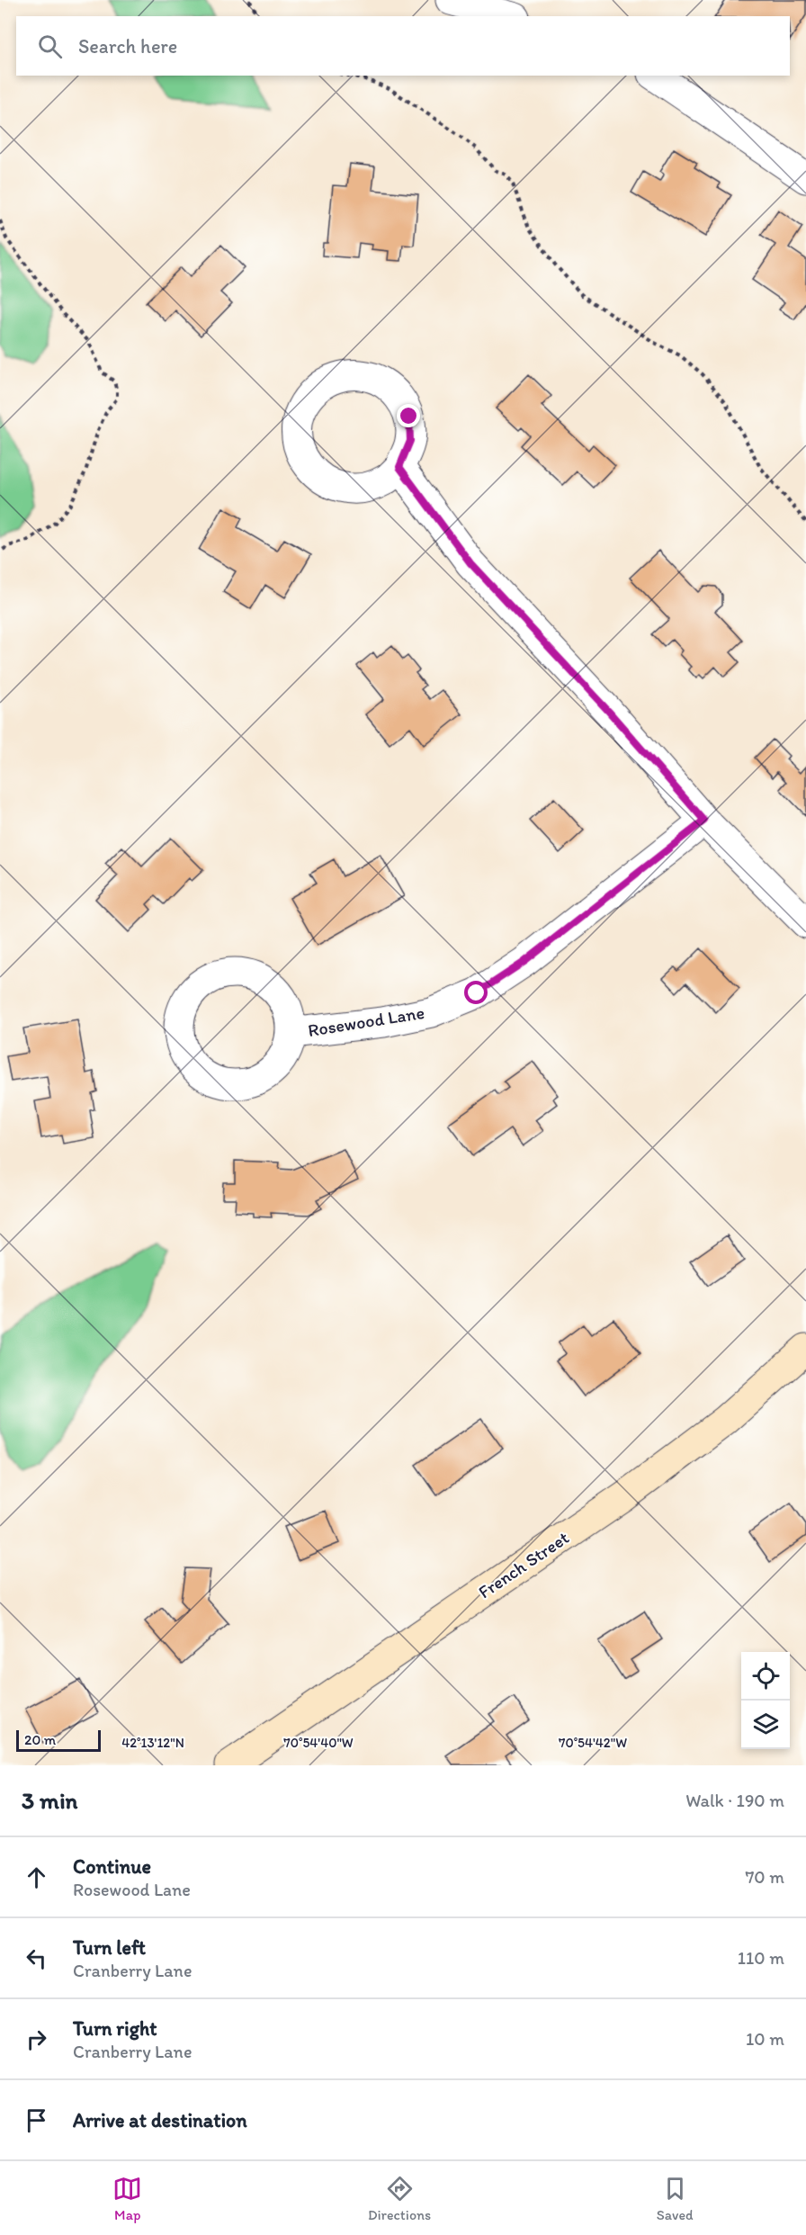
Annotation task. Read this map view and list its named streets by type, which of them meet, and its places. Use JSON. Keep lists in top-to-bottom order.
{
  "streets": {
    "street": ["Rosewood Lane", "French Street"]
  },
  "scale_bar": "20 m",
  "page": {
    "search": "Search here",
    "scale": "20 m",
    "heading": ["3 min", "Walk · 190 m"],
    "list": [
      ["Continue", "Rosewood Lane", "70 m"],
      ["Turn left", "Cranberry Lane", "110 m"],
      ["Turn right", "Cranberry Lane", "10 m"],
      "Arrive at destination"
    ],
    "nav": ["Map", "Directions", "Saved"]
  },
  "coordinates": ["42°13'12\"N", "70°54'40\"W", "70°54'42\"W"]
}
